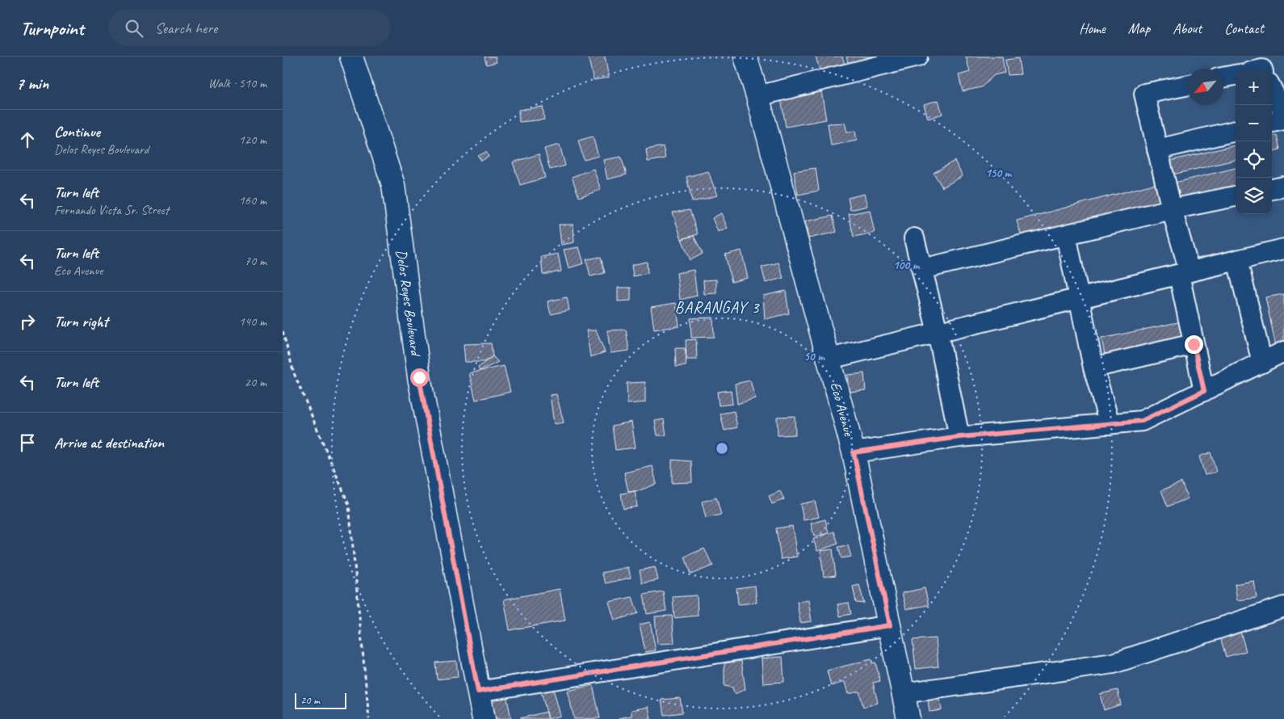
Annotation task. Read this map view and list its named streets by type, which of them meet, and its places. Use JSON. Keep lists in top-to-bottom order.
{
  "streets": {
    "main road": ["Delos Reyes Boulevard", "Eco Avenue"]
  },
  "districts": ["BARANGAY 3"],
  "scale_bar": "20 m",
  "north": "bottom left",
  "page": {
    "header": "Turnpoint",
    "search": "Search here",
    "nav": [
      "Home",
      "Map",
      "About",
      "Contact"
    ],
    "heading": ["7 min", "Walk · 510 m"],
    "map_buttons": ["+", "−"],
    "list": [
      ["Continue", "Delos Reyes Boulevard", "120 m"],
      ["Turn left", "Fernando Victa Sr. Street", "160 m"],
      ["Turn left", "Eco Avenue", "70 m"],
      ["Turn right", "140 m"],
      ["Turn left", "20 m"],
      "Arrive at destination"
    ],
    "scale": "20 m"
  },
  "rings": ["150 m", "100 m", "50 m"]
}
